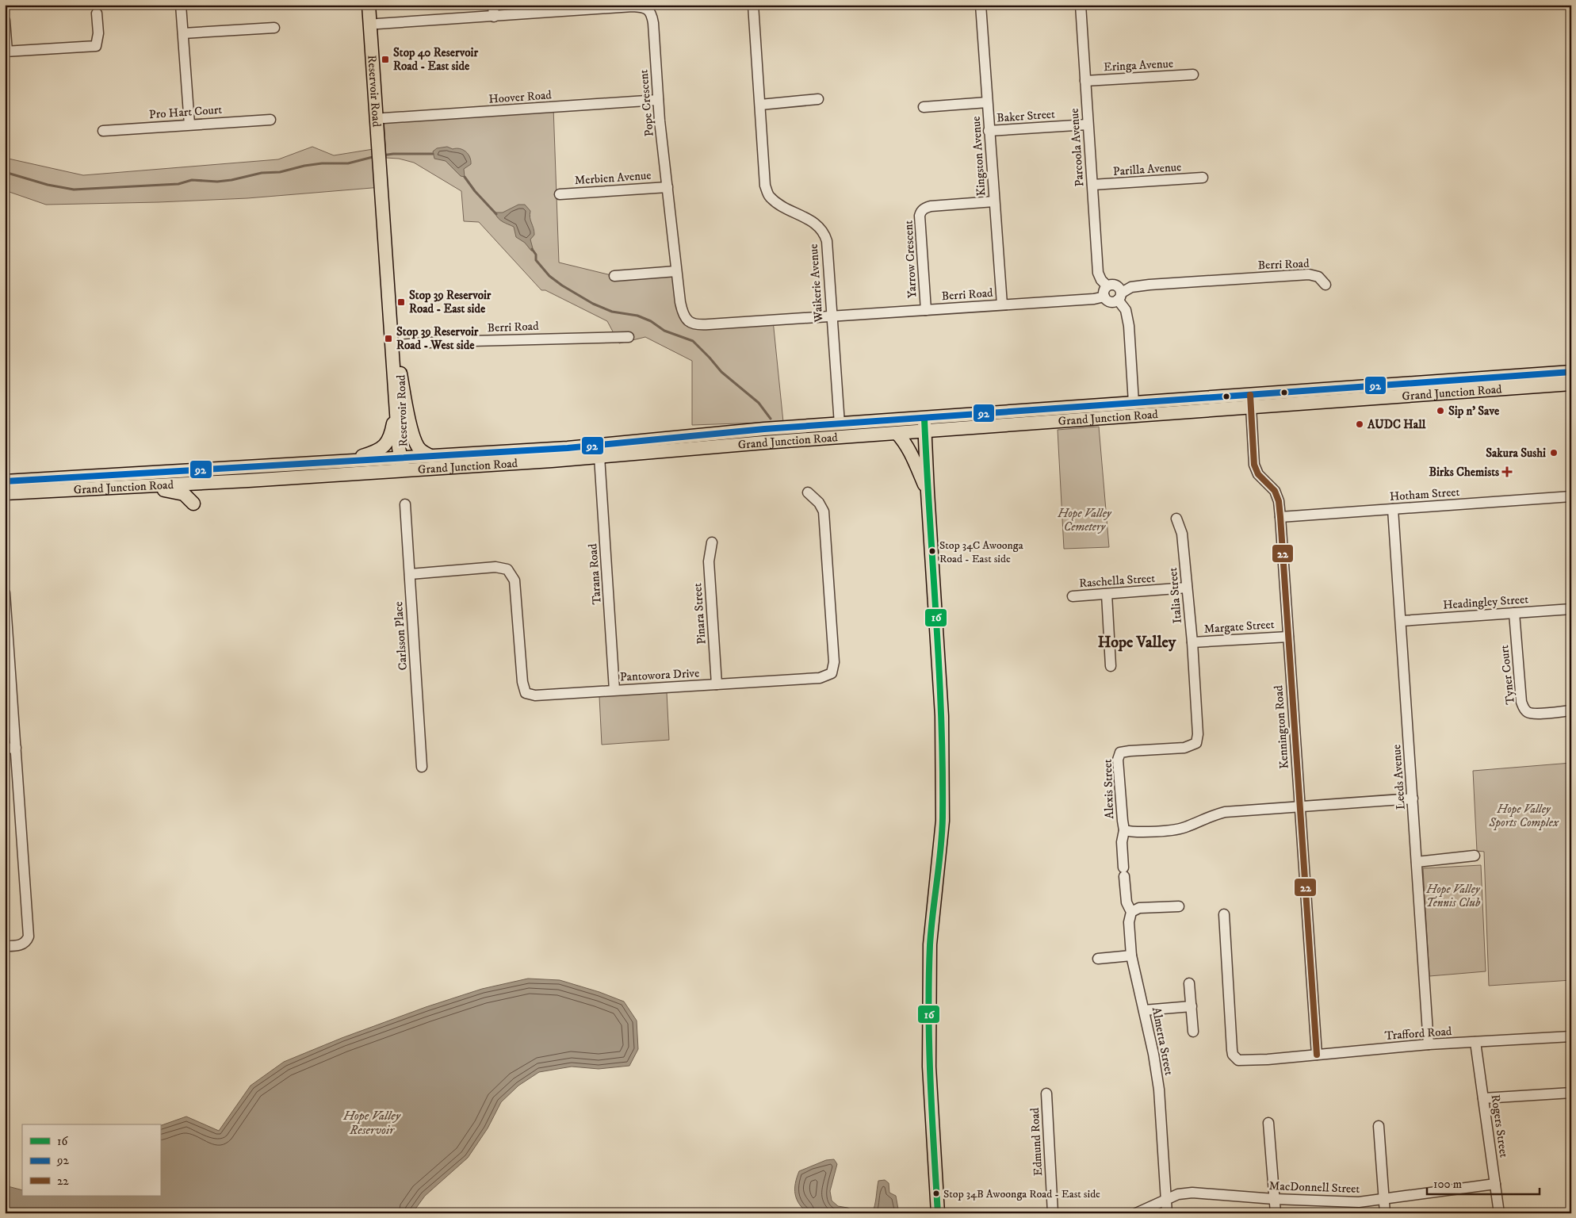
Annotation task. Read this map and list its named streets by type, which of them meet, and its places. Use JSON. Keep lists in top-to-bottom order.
{
  "streets": {
    "main road": ["Reservoir Road", "Grand Junction Road"],
    "street": [
      "Eringa Avenue",
      "Hoover Road",
      "Pope Crescent",
      "Pro Hart Court",
      "Baker Street",
      "Parcoola Avenue",
      "Kingston Avenue",
      "Parilla Avenue",
      "Merbien Avenue",
      "Yarrow Crescent",
      "Berri Road",
      "Waikerie Avenue",
      "Hotham Street",
      "Tarana Road",
      "Raschella Street",
      "Italia Street",
      "Headingley Street",
      "Pinara Street",
      "Margate Street",
      "Carlsson Place",
      "Pantowora Drive",
      "Tyner Court",
      "Kennington Road",
      "Leeds Avenue",
      "Alexis Street",
      "Trafford Road",
      "Almerta Street",
      "Rogers Street",
      "Edmund Road",
      "MacDonnell Street"
    ]
  },
  "crossings": [
    ["Eringa Avenue", "Parcoola Avenue"],
    ["Reservoir Road", "Hoover Road"],
    ["Reservoir Road", "Pope Crescent"],
    ["Reservoir Road", "Berri Road"],
    ["Reservoir Road", "Grand Junction Road"],
    ["Hoover Road", "Pope Crescent"],
    ["Pope Crescent", "Merbien Avenue"],
    ["Pope Crescent", "Berri Road"],
    ["Pope Crescent", "Waikerie Avenue"],
    ["Baker Street", "Parcoola Avenue"],
    ["Baker Street", "Kingston Avenue"],
    ["Parcoola Avenue", "Parilla Avenue"],
    ["Parcoola Avenue", "Berri Road"],
    ["Kingston Avenue", "Yarrow Crescent"],
    ["Kingston Avenue", "Berri Road"],
    ["Yarrow Crescent", "Berri Road"],
    ["Berri Road", "Waikerie Avenue"],
    ["Waikerie Avenue", "Grand Junction Road"],
    ["Grand Junction Road", "Tarana Road"],
    ["Grand Junction Road", "Kennington Road"],
    ["Hotham Street", "Kennington Road"],
    ["Hotham Street", "Leeds Avenue"],
    ["Tarana Road", "Pantowora Drive"],
    ["Raschella Street", "Italia Street"],
    ["Italia Street", "Margate Street"],
    ["Italia Street", "Alexis Street"],
    ["Headingley Street", "Tyner Court"],
    ["Headingley Street", "Leeds Avenue"],
    ["Pinara Street", "Pantowora Drive"],
    ["Margate Street", "Kennington Road"],
    ["Carlsson Place", "Pantowora Drive"],
    ["Kennington Road", "Trafford Road"],
    ["Leeds Avenue", "Trafford Road"],
    ["Alexis Street", "Almerta Street"],
    ["Trafford Road", "Rogers Street"],
    ["Almerta Street", "MacDonnell Street"],
    ["Rogers Street", "MacDonnell Street"]
  ],
  "districts": ["Hope Valley"],
  "water": ["Hope Valley Reservoir"],
  "parks": ["Hope Valley Cemetery", "Hope Valley Sports Complex", "Hope Valley Tennis Club"],
  "places": {
    "transit": ["Stop 40 Reservoir Road - East side", "Stop 39 Reservoir Road - East side", "Stop 39 Reservoir Road - West side"],
    "other": [
      "Sip n' Save",
      "AUDC Hall",
      "Sakura Sushi",
      "Stop 34C Awoonga Road - East side",
      "Stop 34B Awoonga Road - East side"
    ],
    "health": ["Birks Chemists"]
  },
  "lines": ["transit line 92", "transit line 22", "transit line 16"],
  "legend": ["16", "92", "22"],
  "scale_bar": "100 m"
}
